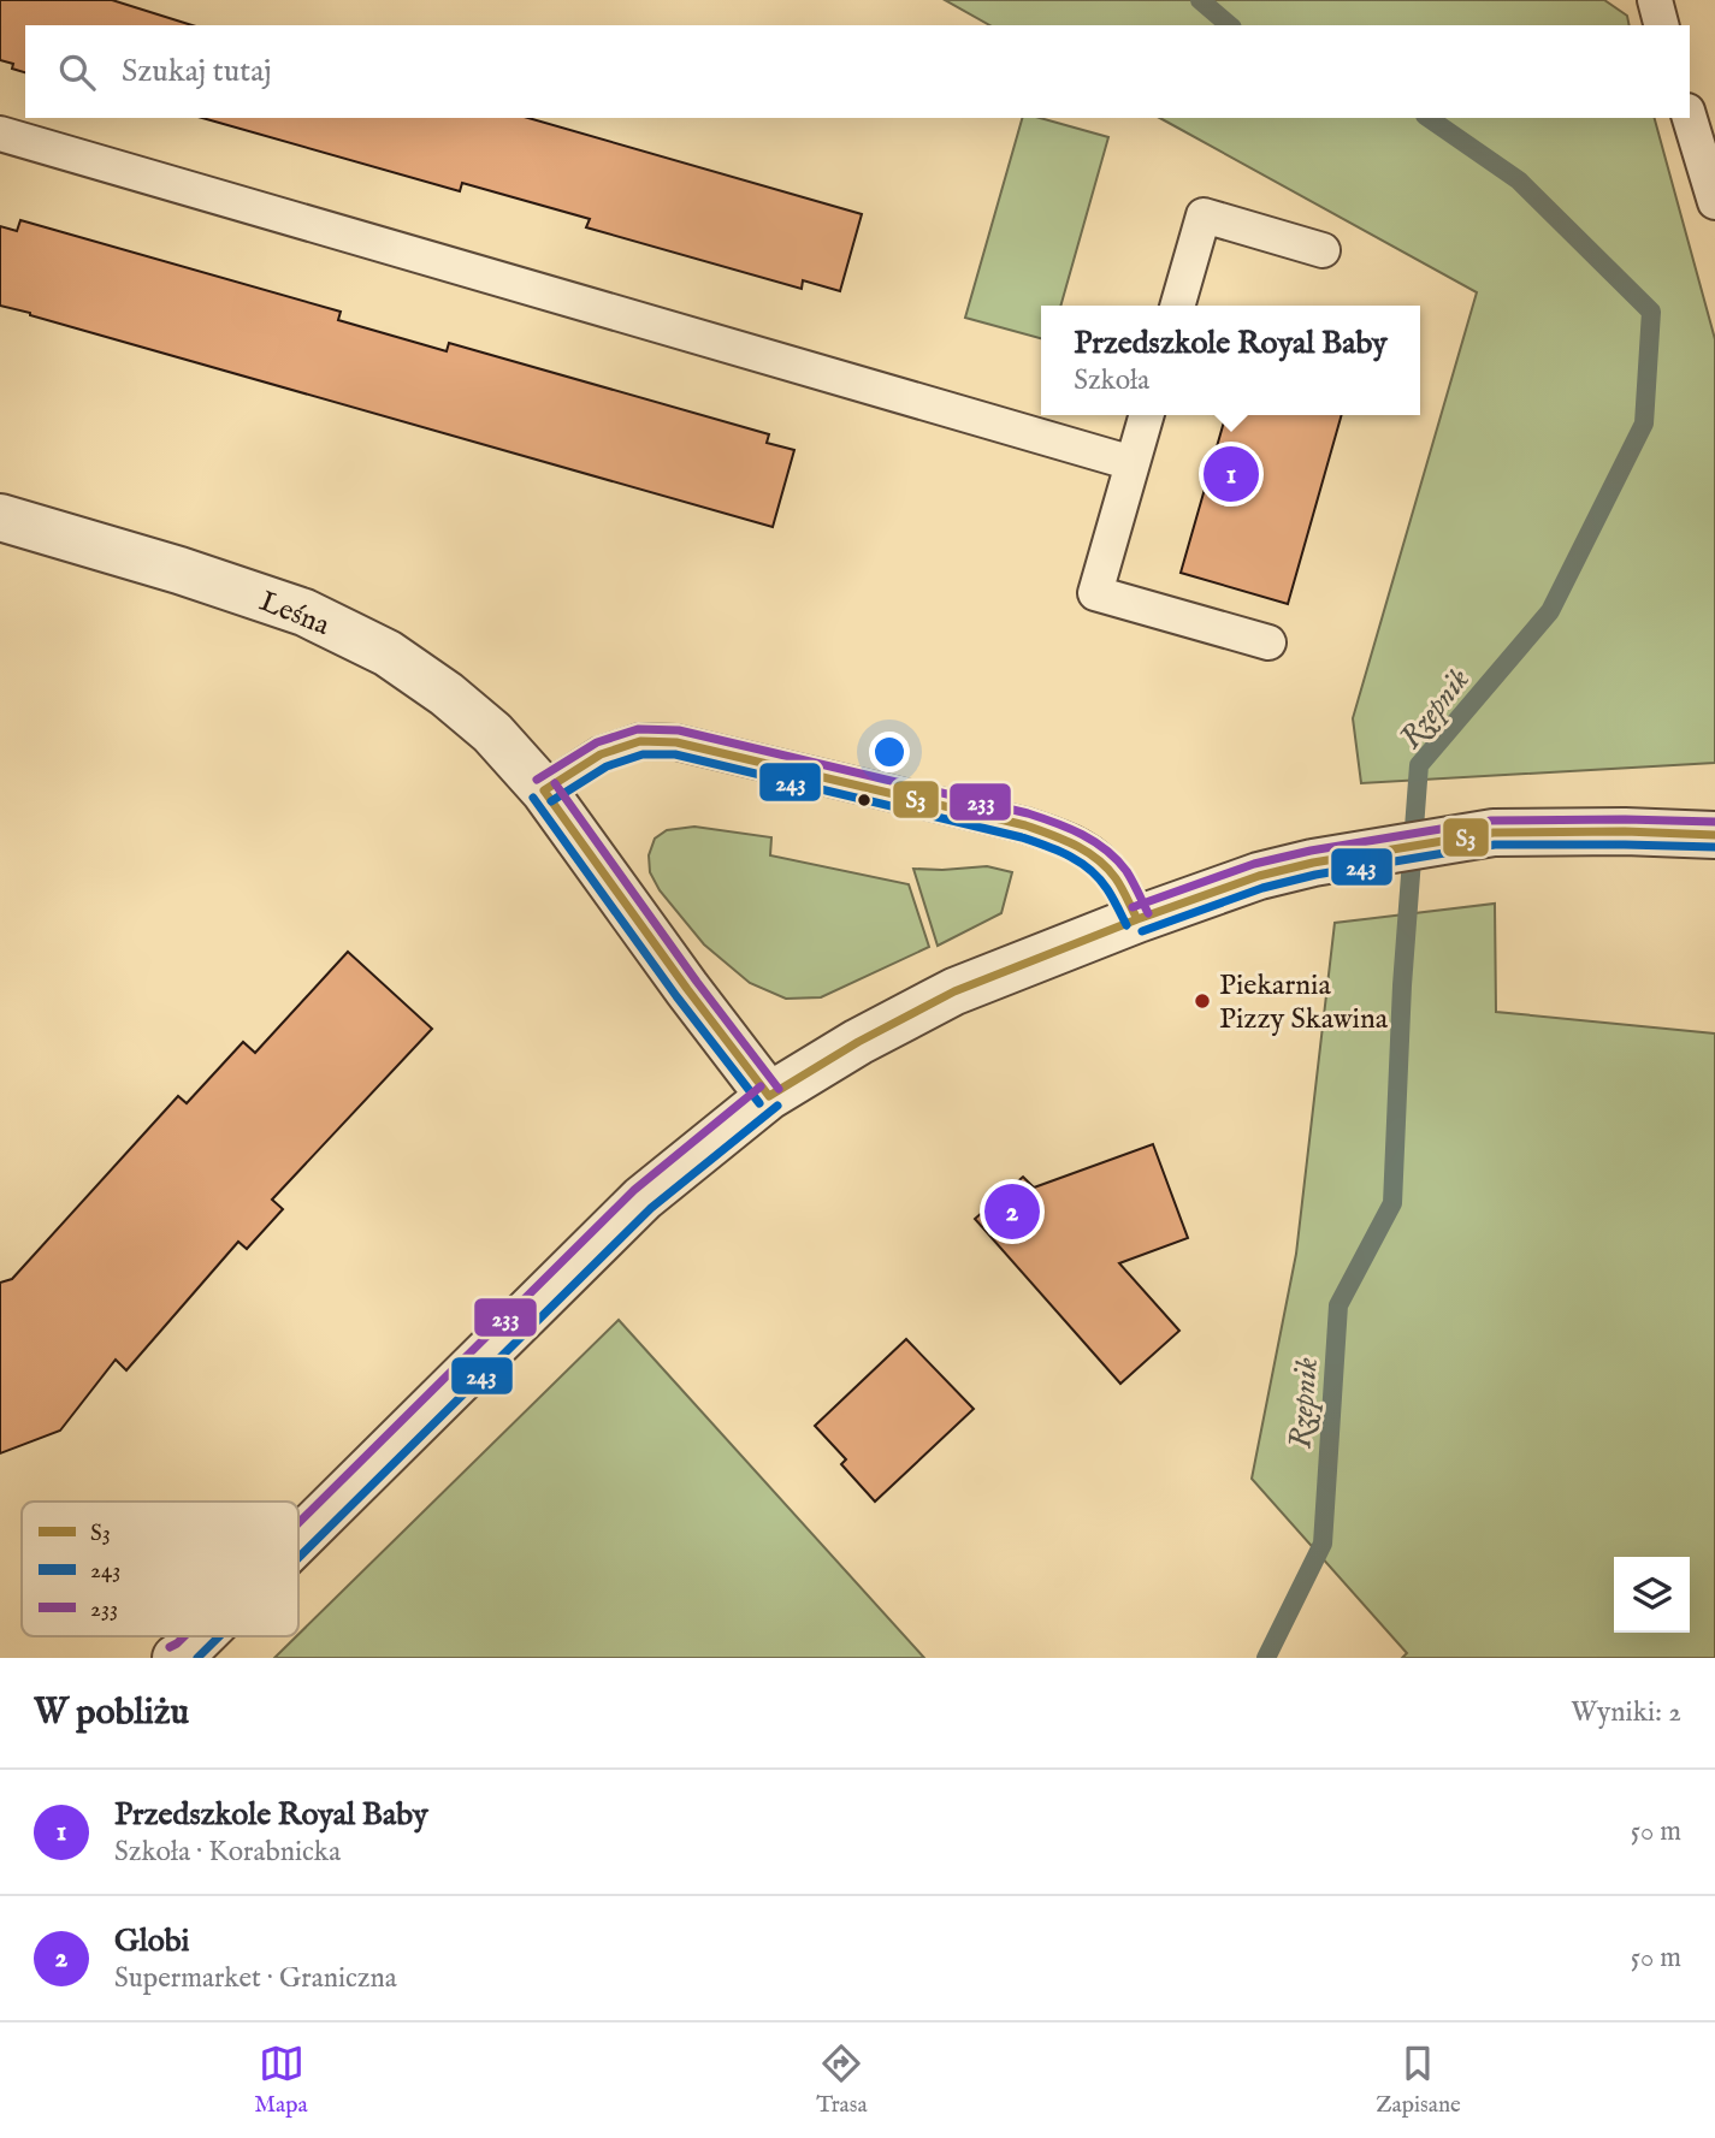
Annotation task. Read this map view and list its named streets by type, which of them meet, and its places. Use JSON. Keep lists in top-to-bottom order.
{
  "streets": {
    "street": ["Leśna"]
  },
  "water": ["Rzepnik"],
  "places": ["Piekarnia Pizzy Skawina"],
  "lines": ["transit line 233", "transit line S3", "transit line 243"],
  "legend": ["S3", "243", "233"],
  "page": {
    "search": "Szukaj tutaj",
    "popup": ["Przedszkole Royal Baby", "Szkoła"],
    "pins": ["1", "2"],
    "heading": ["W pobliżu", "Wyniki: 2"],
    "list": [
      {
        "mark": "1",
        "name": "Przedszkole Royal Baby",
        "note": "Szkoła · Korabnicka",
        "value": "50 m"
      },
      {
        "mark": "2",
        "name": "Globi",
        "note": "Supermarket · Graniczna",
        "value": "50 m"
      }
    ],
    "nav": ["Mapa", "Trasa", "Zapisane"]
  }
}
